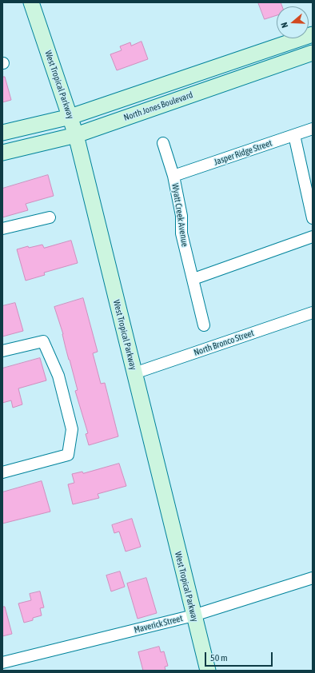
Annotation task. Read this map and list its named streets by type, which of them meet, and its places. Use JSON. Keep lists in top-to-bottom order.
{
  "streets": {
    "main road": ["West Tropical Parkway", "North Jones Boulevard"],
    "street": [
      "Jasper Ridge Street",
      "Wyatt Creek Avenue",
      "North Bronco Street",
      "Maverick Street"
    ]
  },
  "crossings": [
    ["West Tropical Parkway", "North Jones Boulevard"],
    ["West Tropical Parkway", "North Bronco Street"],
    ["West Tropical Parkway", "Maverick Street"],
    ["Jasper Ridge Street", "Wyatt Creek Avenue"]
  ],
  "scale_bar": "50 m",
  "north": "left"
}
